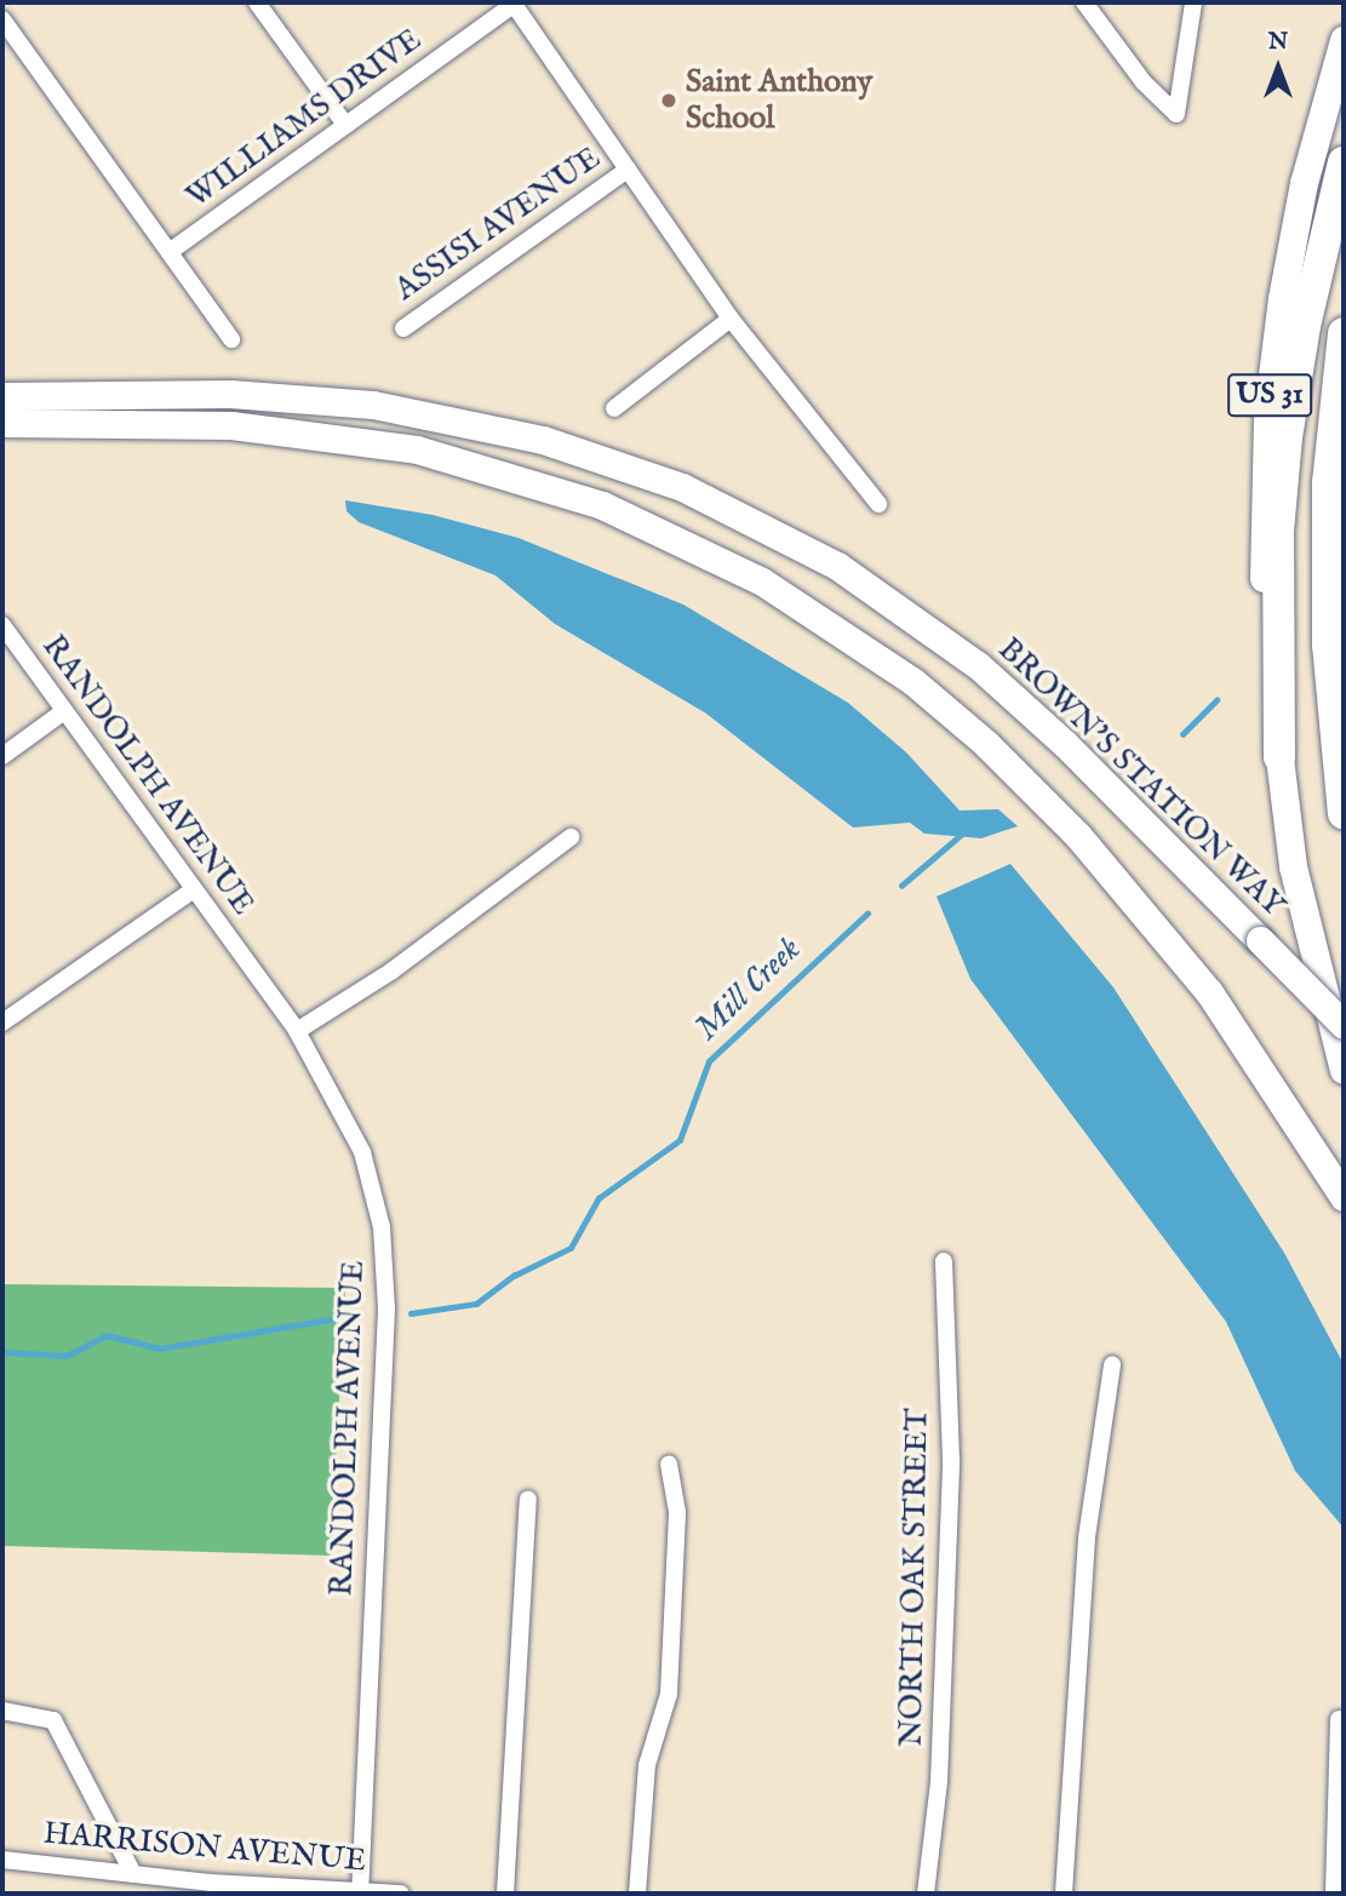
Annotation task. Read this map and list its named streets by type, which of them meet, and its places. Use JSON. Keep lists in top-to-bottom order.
{
  "streets": {
    "main road": ["US 31", "BROWN'S STATION WAY"],
    "street": [
      "WILLIAMS DRIVE",
      "ASSISI AVENUE",
      "RANDOLPH AVENUE",
      "NORTH OAK STREET",
      "HARRISON AVENUE"
    ]
  },
  "crossings": [
    ["RANDOLPH AVENUE", "HARRISON AVENUE"]
  ],
  "water": ["Mill Creek"],
  "places": ["Saint Anthony School"],
  "north": "top"
}
